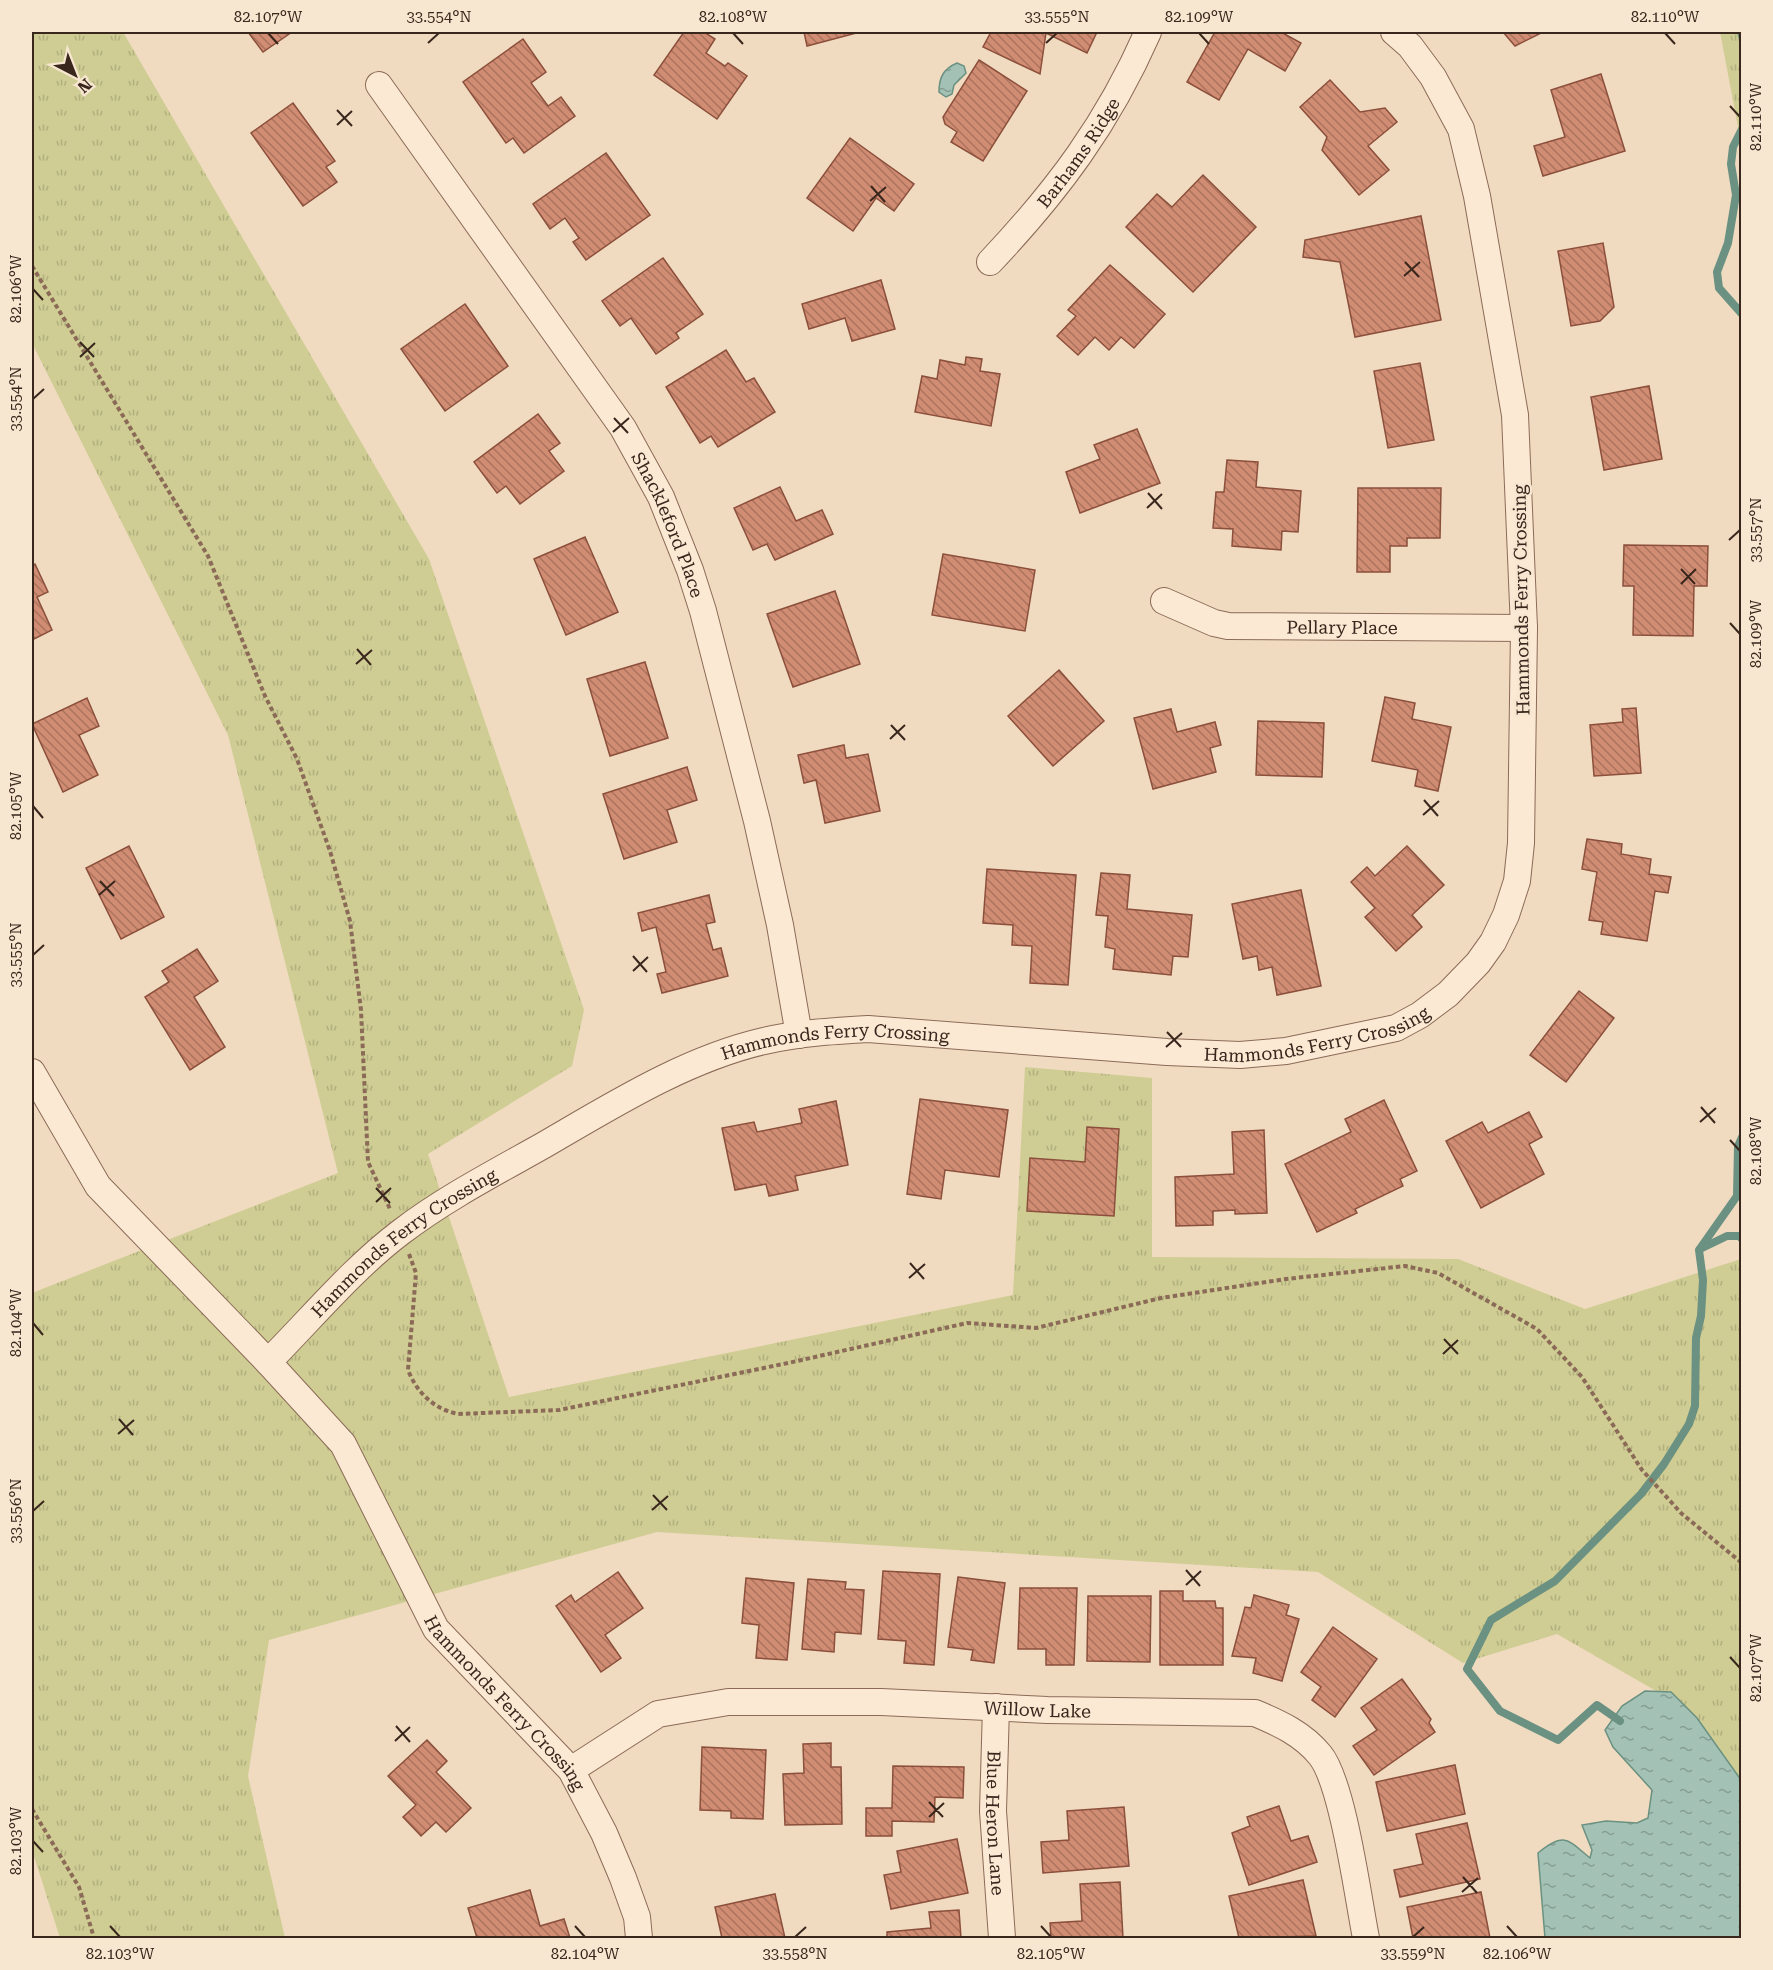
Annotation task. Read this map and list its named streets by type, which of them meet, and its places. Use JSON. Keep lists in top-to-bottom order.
{
  "streets": {
    "street": [
      "Barhams Ridge",
      "Shackleford Place",
      "Hammonds Ferry Crossing",
      "Pellary Place",
      "Willow Lake",
      "Blue Heron Lane"
    ]
  },
  "crossings": [
    ["Shackleford Place", "Hammonds Ferry Crossing"],
    ["Hammonds Ferry Crossing", "Pellary Place"],
    ["Hammonds Ferry Crossing", "Willow Lake"],
    ["Willow Lake", "Blue Heron Lane"]
  ],
  "north": "bottom right",
  "coordinates": [
    "82.107°W",
    "33.554°N",
    "82.108°W",
    "33.555°N",
    "82.109°W",
    "82.110°W",
    "82.106°W",
    "33.557°N",
    "82.105°W",
    "82.104°W",
    "33.556°N",
    "82.103°W",
    "33.558°N",
    "33.559°N"
  ]
}
